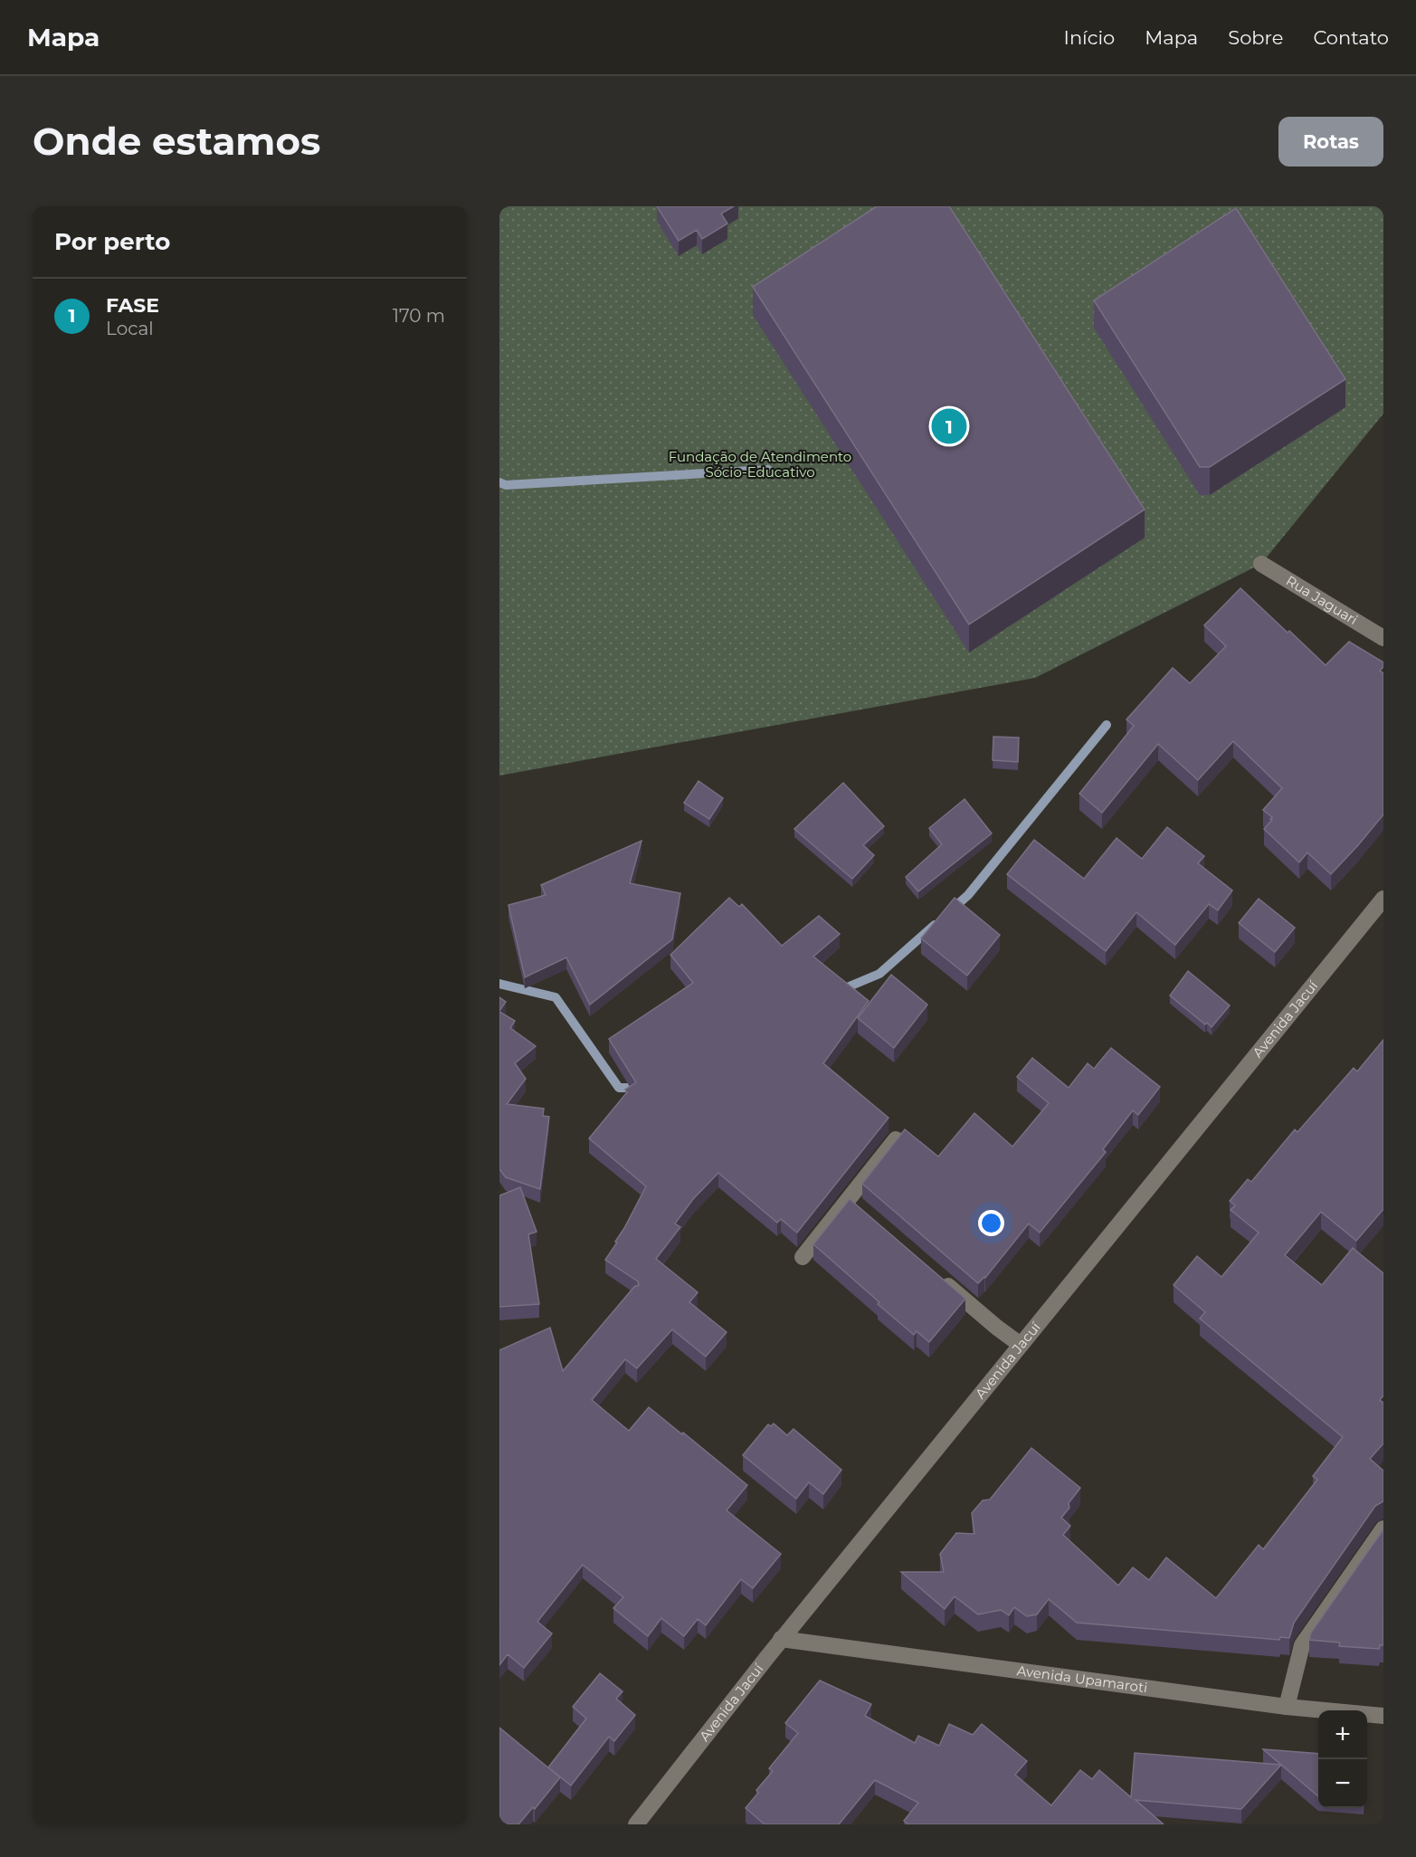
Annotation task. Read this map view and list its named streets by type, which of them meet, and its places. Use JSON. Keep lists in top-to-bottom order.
{
  "streets": {
    "street": ["Rua Jaguari", "Avenida Jacuí", "Avenida Upamaroti"]
  },
  "crossings": [
    ["Avenida Jacuí", "Avenida Upamaroti"]
  ],
  "parks": ["Fundação de Atendimento Sócio-Educativo"],
  "page": {
    "header": "Mapa",
    "nav": [
      "Início",
      "Mapa",
      "Sobre",
      "Contato"
    ],
    "buttons": "Rotas",
    "title": "Onde estamos",
    "heading": "Por perto",
    "list": [
      {
        "mark": "1",
        "name": "FASE",
        "note": "Local",
        "value": "170 m"
      }
    ],
    "pins": "1",
    "map_buttons": ["+", "−"]
  }
}
